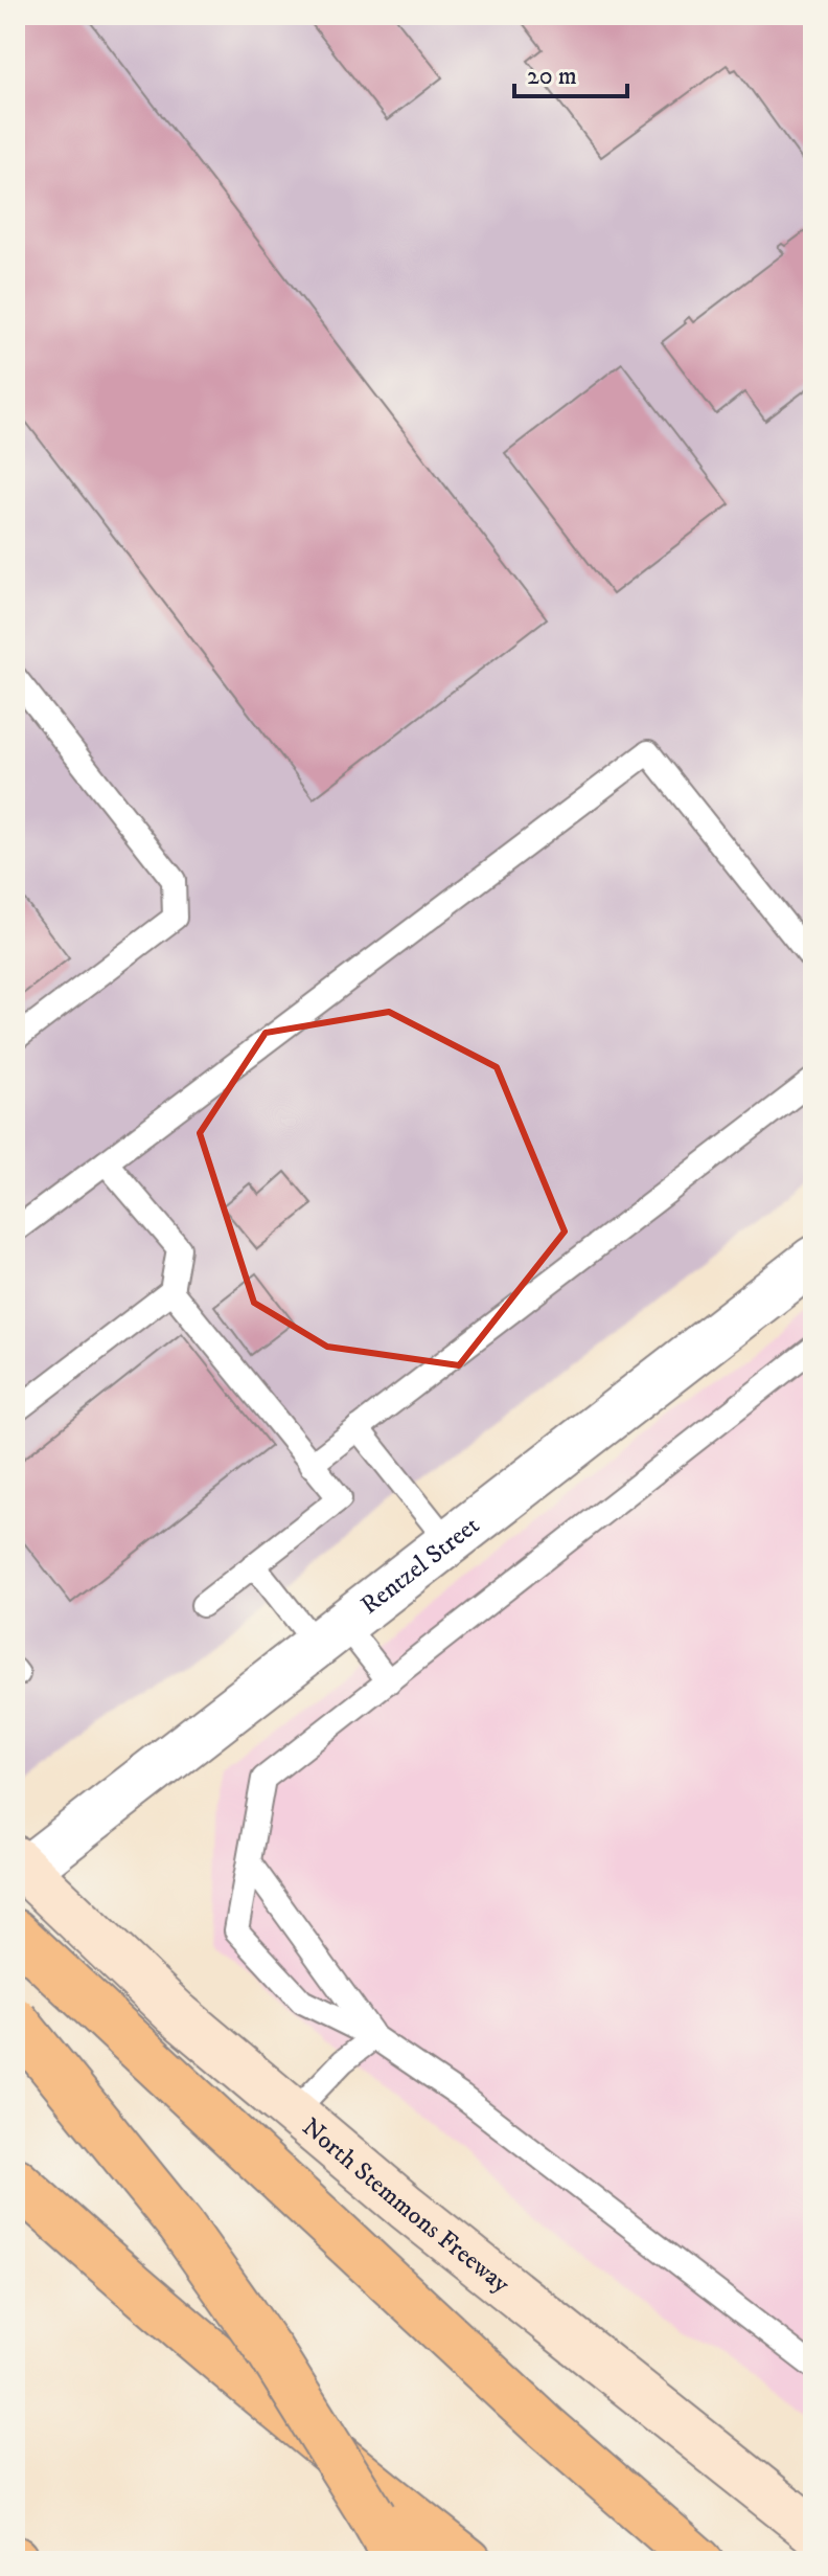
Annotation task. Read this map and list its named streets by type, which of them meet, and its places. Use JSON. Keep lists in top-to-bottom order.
{
  "streets": {
    "main road": ["North Stemmons Freeway"],
    "street": ["Rentzel Street"]
  },
  "crossings": [
    ["Rentzel Street", "North Stemmons Freeway"]
  ],
  "scale_bar": "20 m"
}
